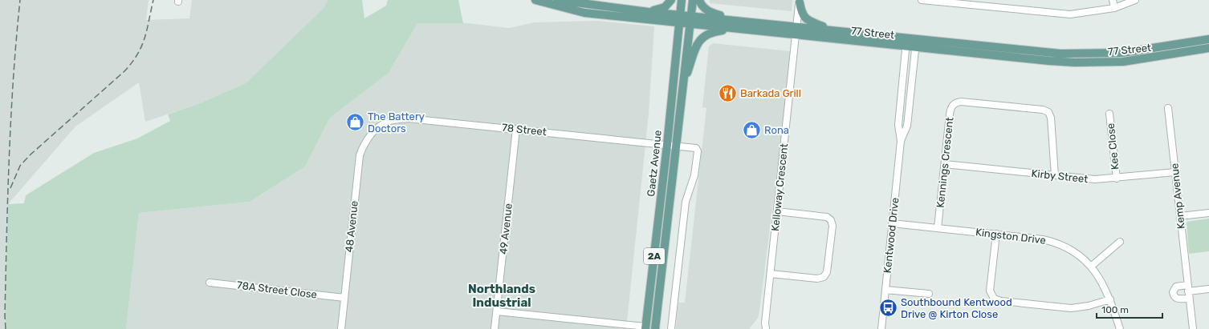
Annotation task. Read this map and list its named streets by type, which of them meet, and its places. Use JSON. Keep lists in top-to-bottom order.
{
  "streets": {
    "main road": ["77 Street", "Gaetz Avenue", "2A"],
    "street": [
      "78 Street",
      "Kee Close",
      "Kennings Crescent",
      "Kirby Street",
      "Kelloway Crescent",
      "Kemp Avenue",
      "48 Avenue",
      "49 Avenue",
      "Kentwood Drive",
      "Kingston Drive",
      "78A Street Close"
    ]
  },
  "crossings": [
    ["77 Street", "Gaetz Avenue"],
    ["77 Street", "Kelloway Crescent"],
    ["77 Street", "Kentwood Drive"],
    ["78 Street", "Gaetz Avenue"],
    ["78 Street", "48 Avenue"],
    ["78 Street", "49 Avenue"],
    ["Kee Close", "Kirby Street"],
    ["Kennings Crescent", "Kirby Street"],
    ["Kennings Crescent", "Kingston Drive"],
    ["Kirby Street", "Kemp Avenue"],
    ["48 Avenue", "78A Street Close"],
    ["Kentwood Drive", "Kingston Drive"]
  ],
  "districts": ["Northlands Industrial"],
  "places": {
    "restaurant": ["Barkada Grill"],
    "shop": ["The Battery Doctors", "Rona"],
    "bus stop": ["Southbound Kentwood Drive @ Kirton Close"]
  },
  "scale_bar": "100 m"
}
